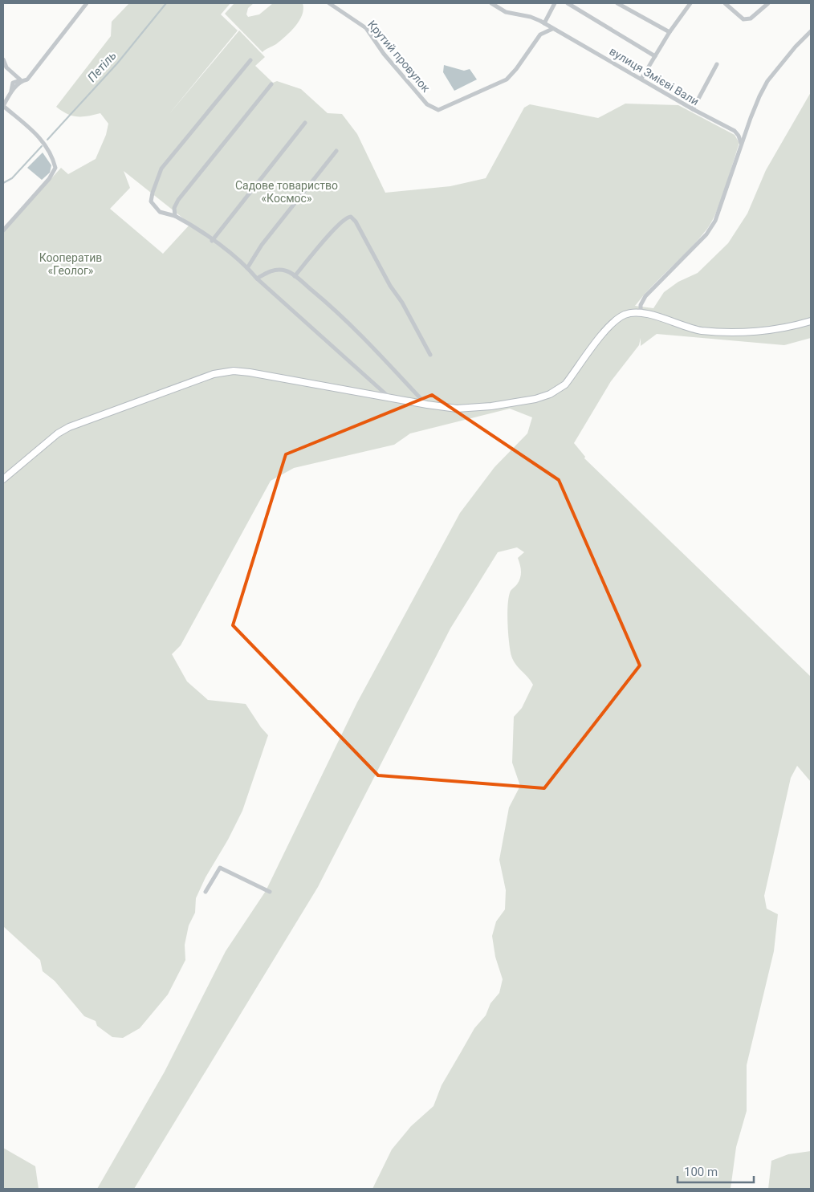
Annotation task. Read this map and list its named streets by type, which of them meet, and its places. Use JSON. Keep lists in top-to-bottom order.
{
  "streets": {
    "street": ["Крутий провулок", "вулиця Змієві Вали"]
  },
  "crossings": [
    ["Крутий провулок", "вулиця Змієві Вали"]
  ],
  "water": ["Петіль"],
  "parks": ["Садове товариство «Космос»", "Кооператив «Геолог»"],
  "scale_bar": "100 m"
}
